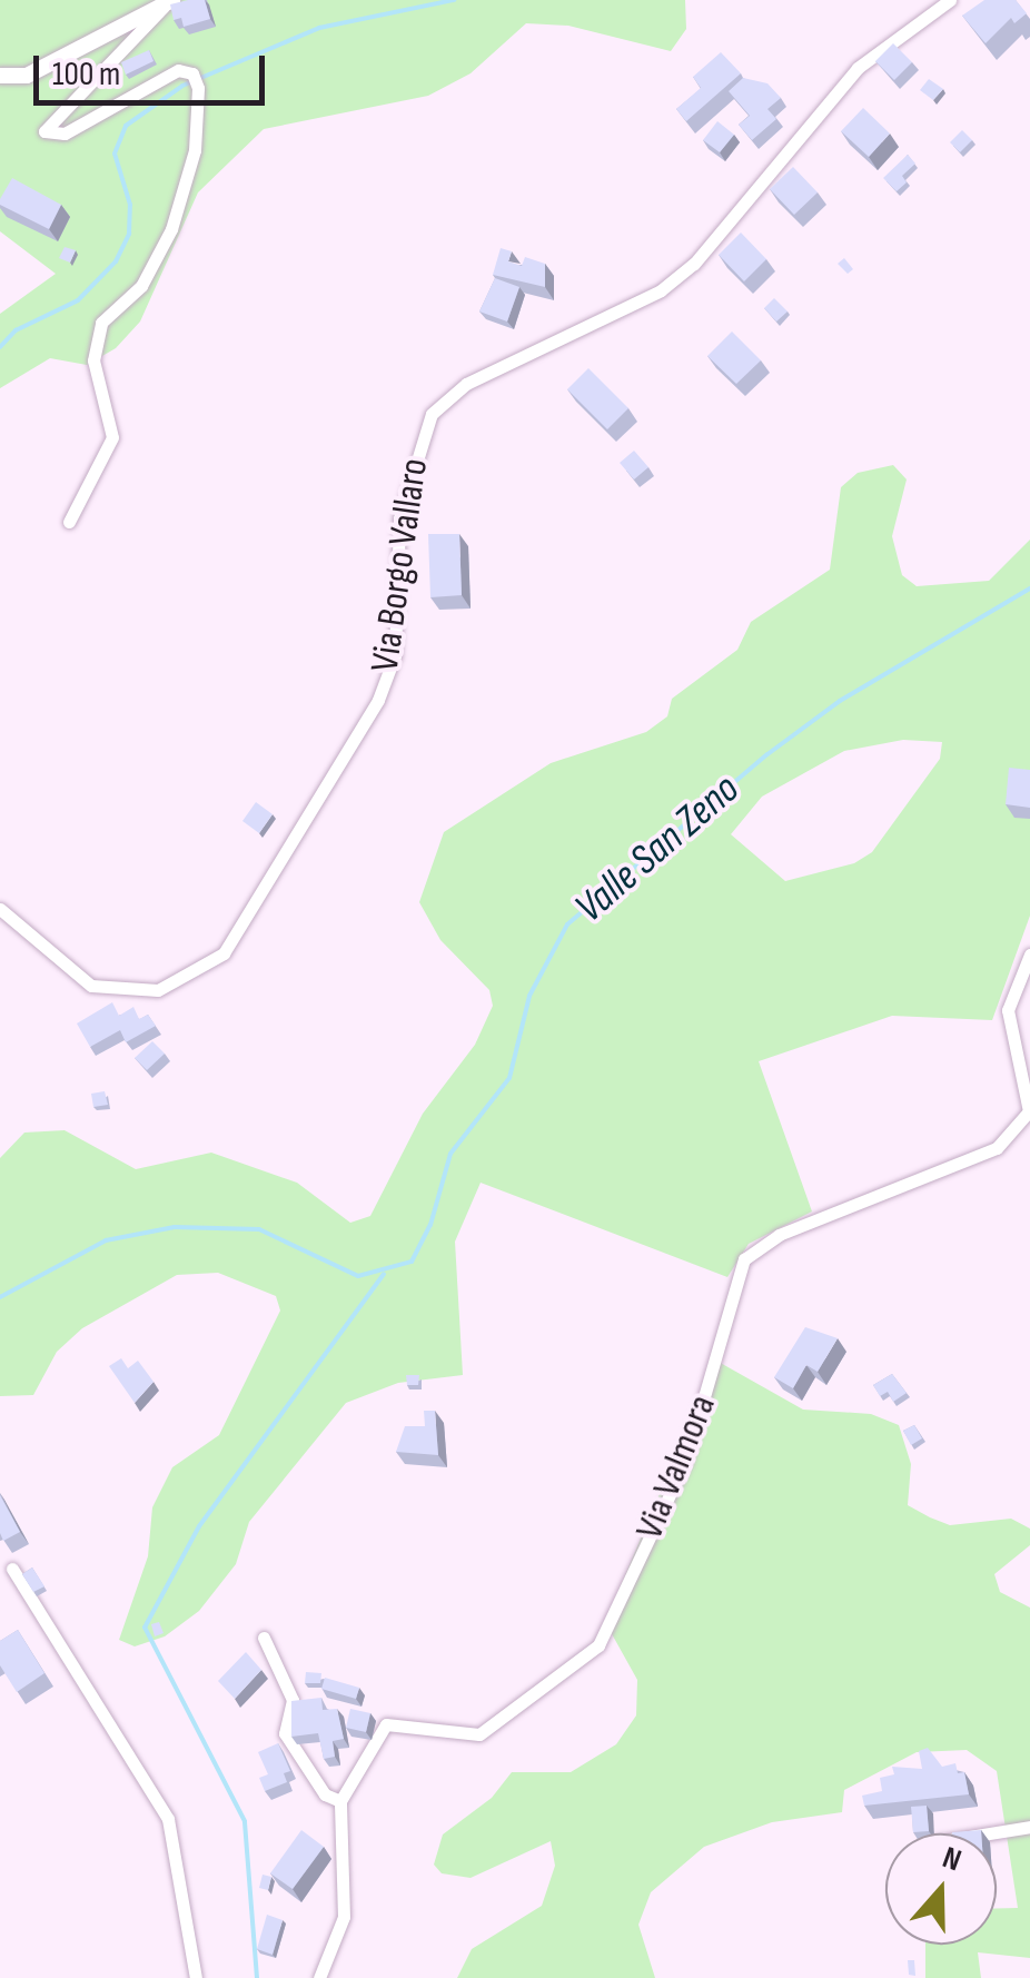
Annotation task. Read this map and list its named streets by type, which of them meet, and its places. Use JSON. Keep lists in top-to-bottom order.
{
  "streets": {
    "street": ["Via Borgo Vallaro", "Via Valmora"]
  },
  "water": ["Valle San Zeno"],
  "scale_bar": "100 m",
  "north": "top"
}
